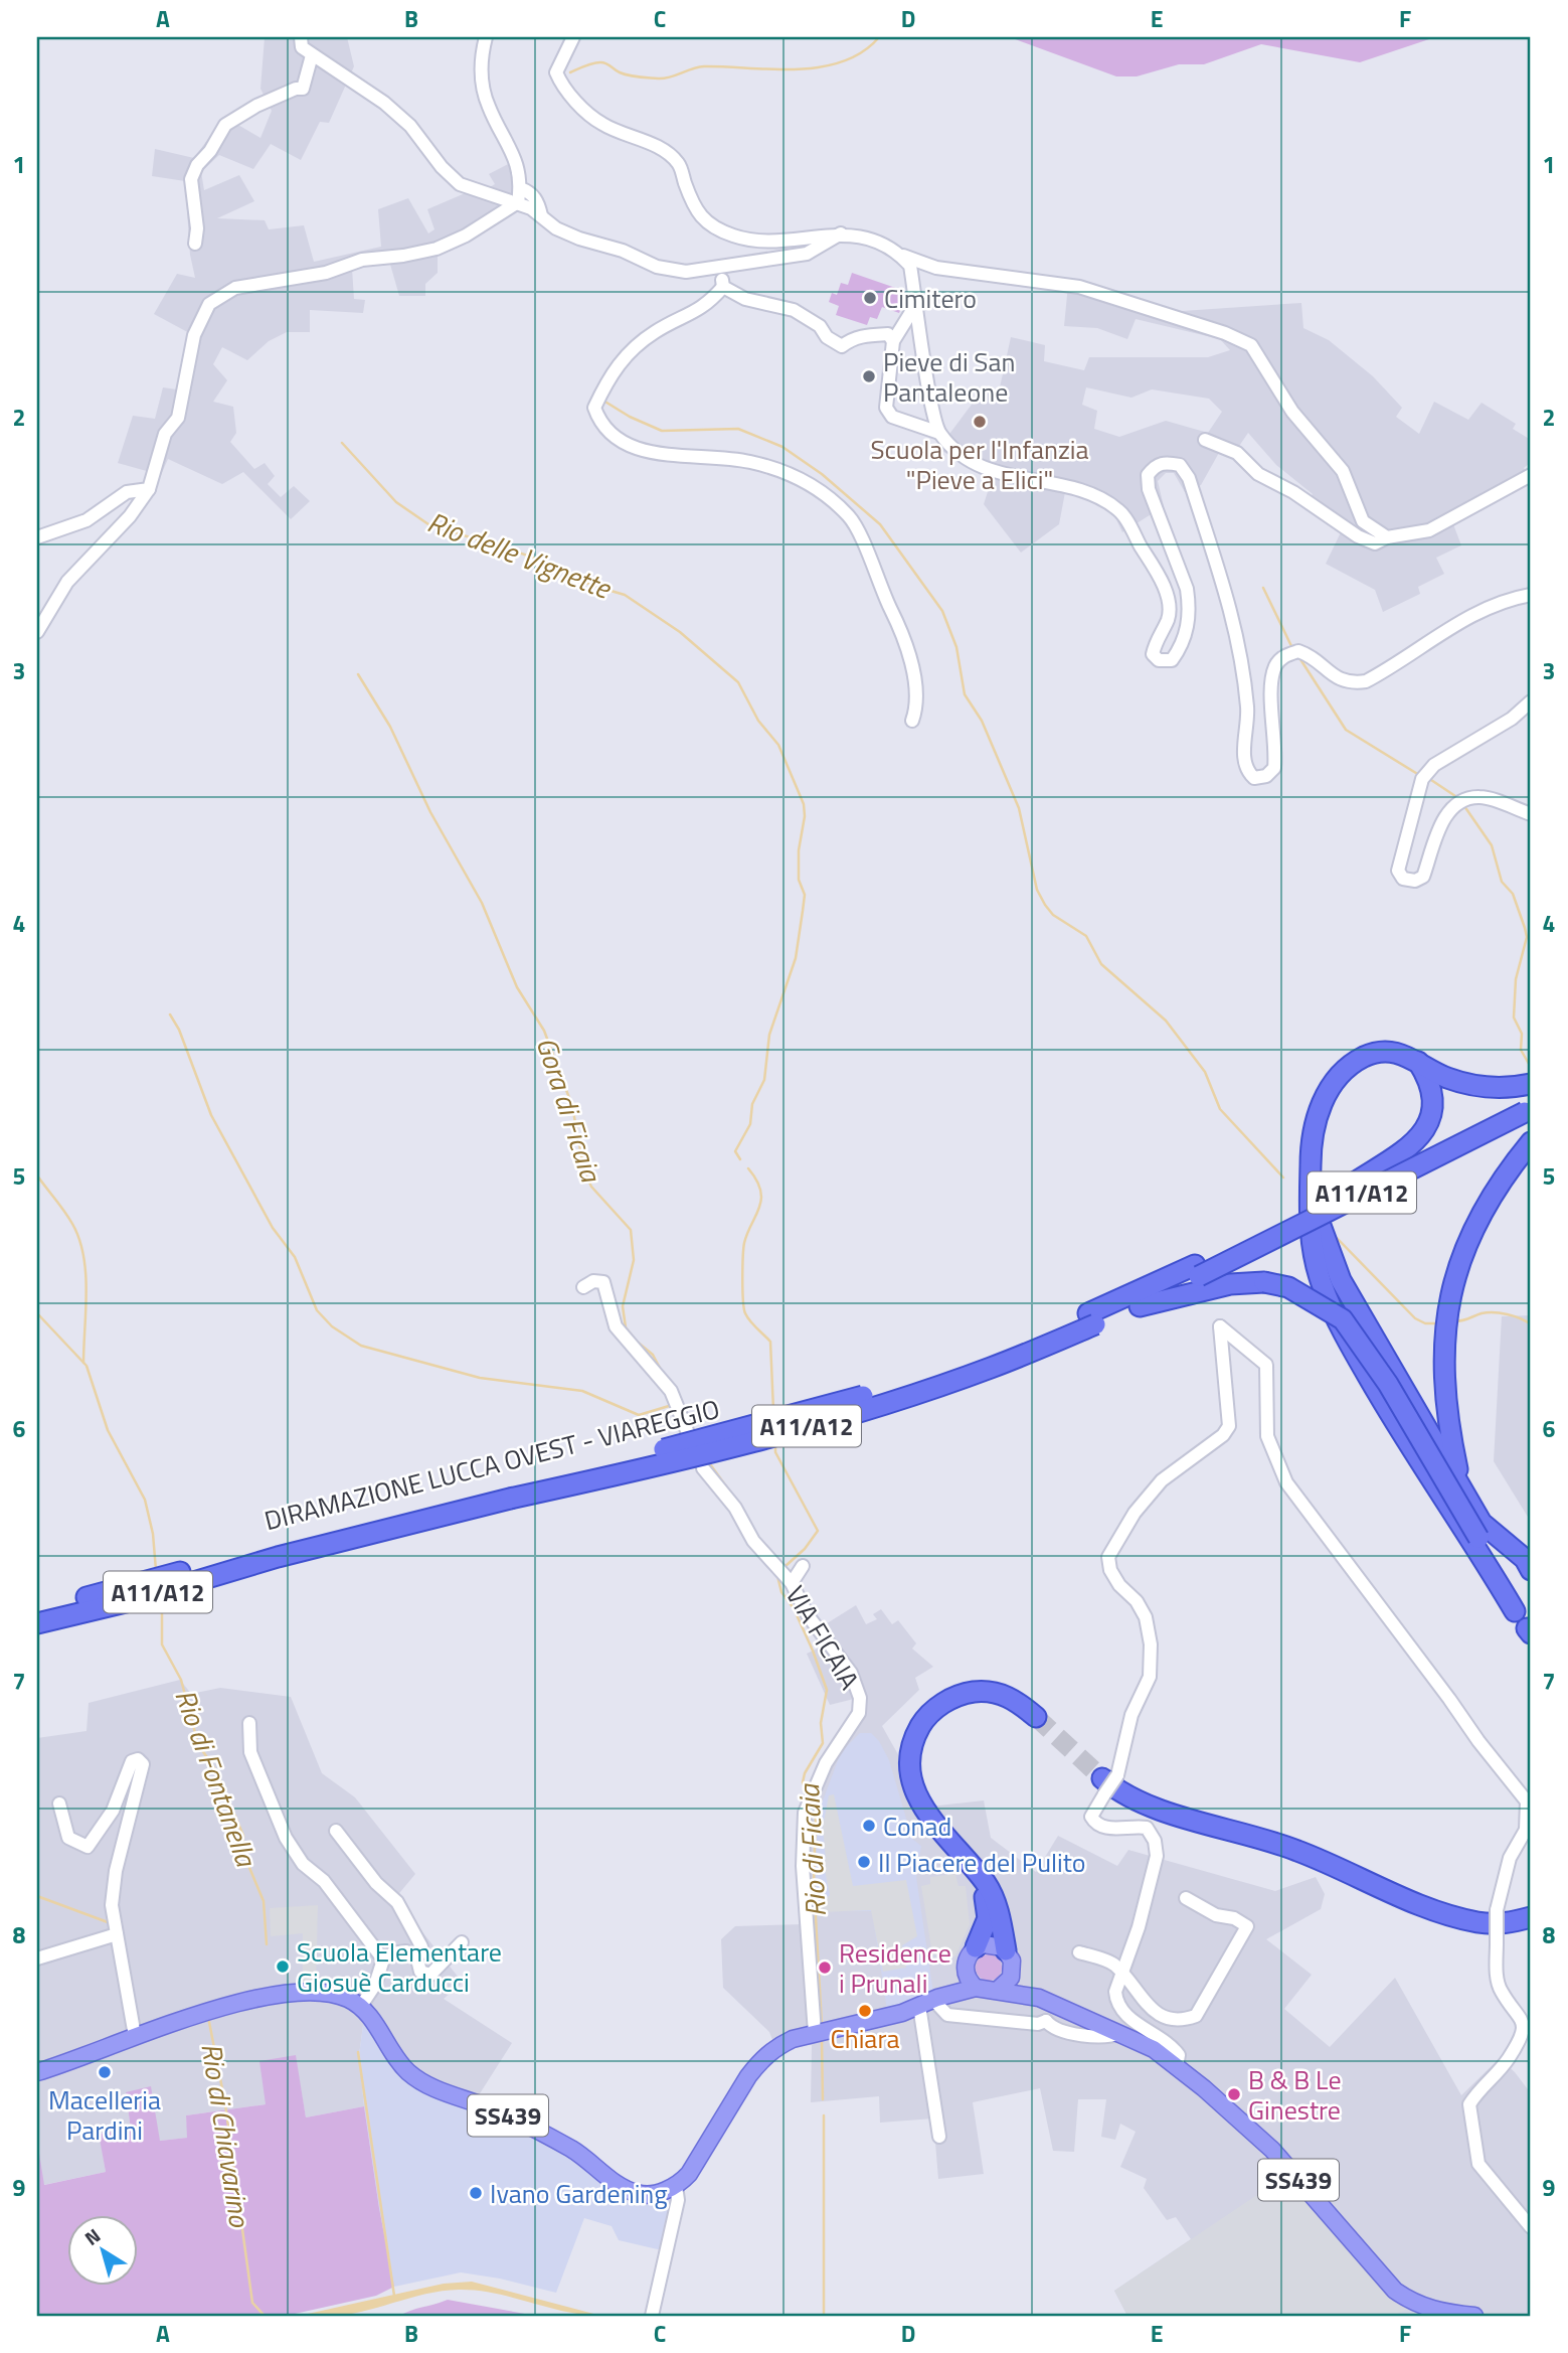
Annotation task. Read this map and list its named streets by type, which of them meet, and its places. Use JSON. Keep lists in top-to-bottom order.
{
  "streets": {
    "highway": ["A11/A12", "DIRAMAZIONE LUCCA OVEST - VIAREGGIO"],
    "main road": ["SS439"],
    "street": ["VIA FICAIA"]
  },
  "water": [
    "Rio delle Vignette",
    "Gora di Ficaia",
    "Rio di Fontanella",
    "Rio di Ficaia",
    "Rio di Chiavarino"
  ],
  "places": [
    "Cimitero",
    "Pieve di San Pantaleone",
    "Scuola per l'Infanzia \"Pieve a Elici\"",
    "Conad",
    "Il Piacere del Pulito",
    "Scuola Elementare Giosuè Carducci",
    "Residence i Prunali",
    "Chiara",
    "Macelleria Pardini",
    "B & B Le Ginestre",
    "Ivano Gardening"
  ],
  "north": "top left",
  "grid": {
    "columns": [
      "A",
      "B",
      "C",
      "D",
      "E",
      "F"
    ],
    "rows": [
      "1",
      "2",
      "3",
      "4",
      "5",
      "6",
      "7",
      "8",
      "9"
    ]
  }
}
